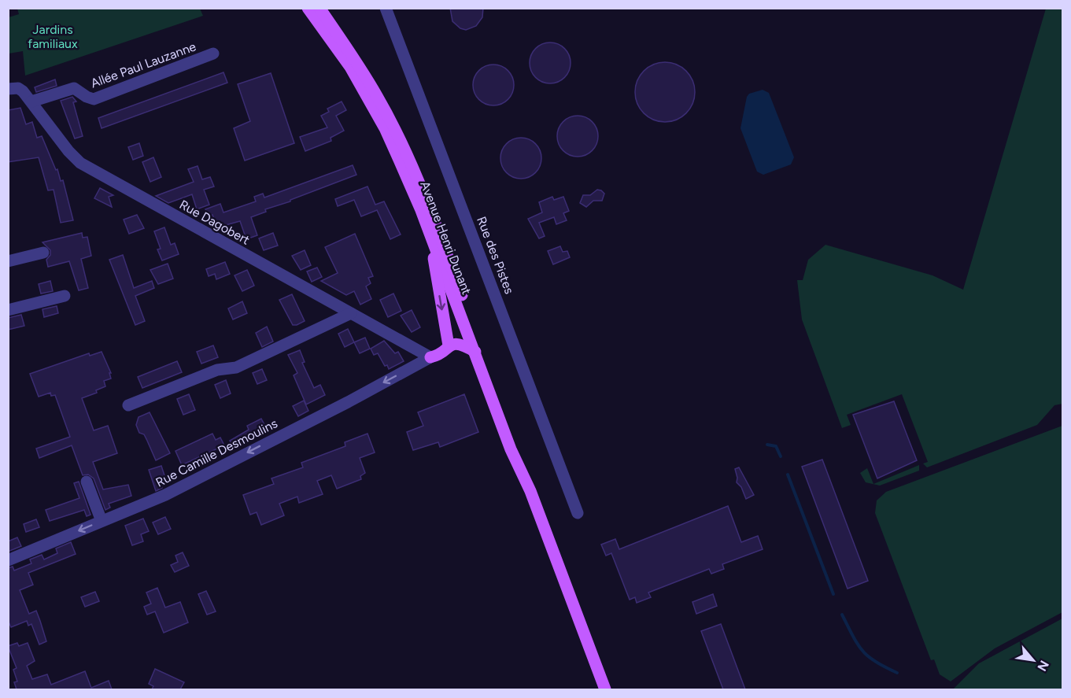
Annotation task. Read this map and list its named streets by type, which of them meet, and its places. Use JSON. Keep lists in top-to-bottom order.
{
  "streets": {
    "main road": ["Avenue Henri Dunant"],
    "street": [
      "Allée Paul Lauzanne",
      "Rue Dagobert",
      "Rue des Pistes",
      "Rue Camille Desmoulins"
    ]
  },
  "crossings": [
    ["Allée Paul Lauzanne", "Rue Dagobert"],
    ["Rue Dagobert", "Rue Camille Desmoulins"]
  ],
  "parks": ["Jardins familiaux"],
  "north": "bottom right"
}
